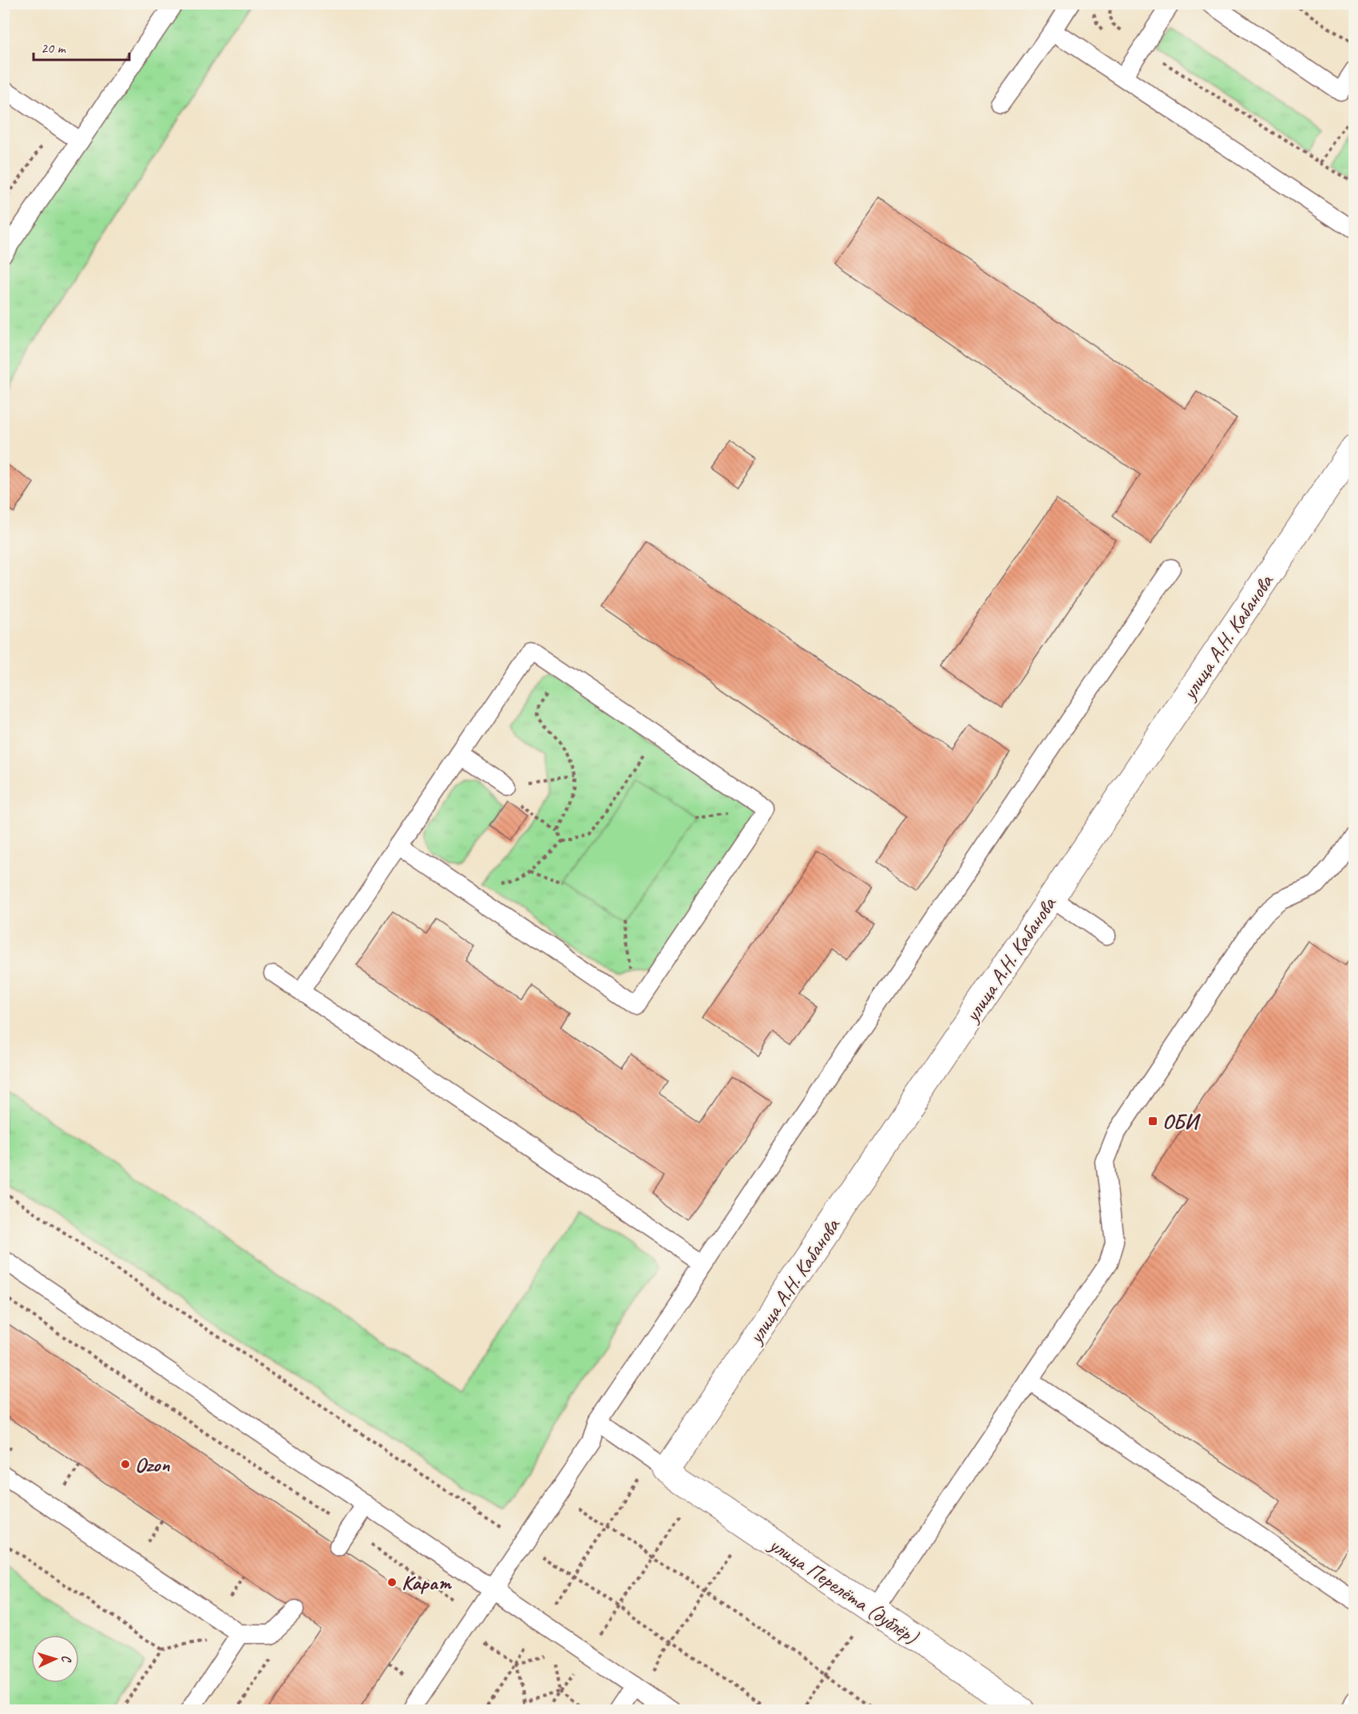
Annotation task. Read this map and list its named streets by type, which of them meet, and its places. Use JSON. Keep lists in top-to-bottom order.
{
  "streets": {
    "street": ["улица А.Н. Кабанова", "улица Перелёта (дублёр)"]
  },
  "crossings": [
    ["улица А.Н. Кабанова", "улица Перелёта (дублёр)"]
  ],
  "places": {
    "transit": ["ОБИ"],
    "other": ["Ozon", "Карат"]
  },
  "scale_bar": "20 m",
  "north": "right"
}
